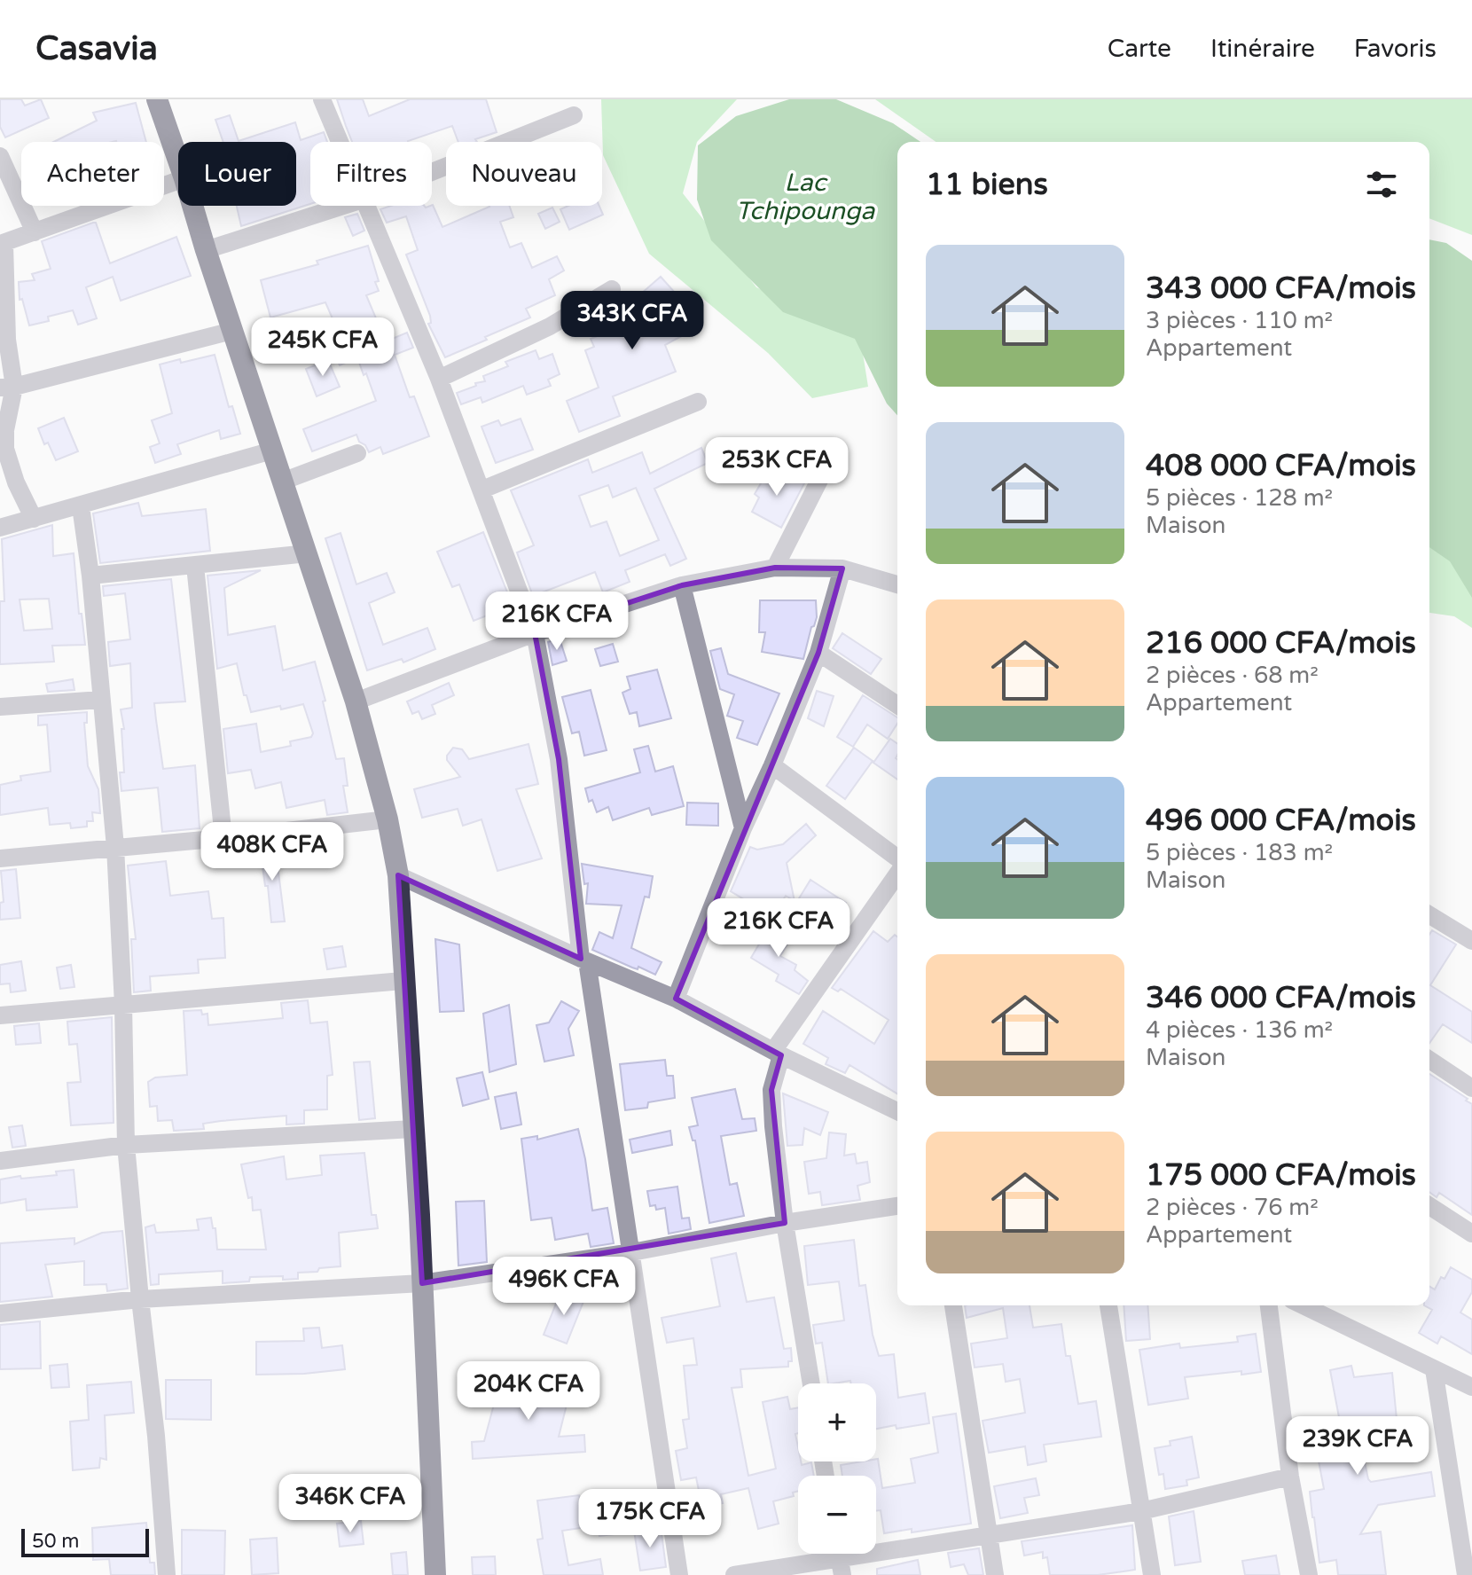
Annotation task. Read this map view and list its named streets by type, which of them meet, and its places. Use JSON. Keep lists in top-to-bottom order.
{
  "water": ["Lac Tchipounga"],
  "scale_bar": "50 m",
  "page": {
    "header": "Casavia",
    "nav": ["Carte", "Itinéraire", "Favoris"],
    "chip": [
      "Acheter",
      "Louer",
      "Filtres",
      "Nouveau"
    ],
    "heading": "11 biens",
    "list": [
      {
        "name": "343 000 CFA/mois",
        "note": "3 pièces · 110 m² · Appartement"
      },
      {
        "name": "408 000 CFA/mois",
        "note": "5 pièces · 128 m² · Maison"
      },
      {
        "name": "216 000 CFA/mois",
        "note": "2 pièces · 68 m² · Appartement"
      },
      {
        "name": "496 000 CFA/mois",
        "note": "5 pièces · 183 m² · Maison"
      },
      {
        "name": "346 000 CFA/mois",
        "note": "4 pièces · 136 m² · Maison"
      },
      {
        "name": "175 000 CFA/mois",
        "note": "2 pièces · 76 m² · Appartement"
      }
    ],
    "price": [
      "343K CFA",
      "245K CFA",
      "253K CFA",
      "216K CFA",
      "408K CFA",
      "216K CFA",
      "496K CFA",
      "204K CFA",
      "239K CFA",
      "346K CFA",
      "175K CFA"
    ],
    "map_buttons": ["+", "−"],
    "scale": "50 m"
  }
}
